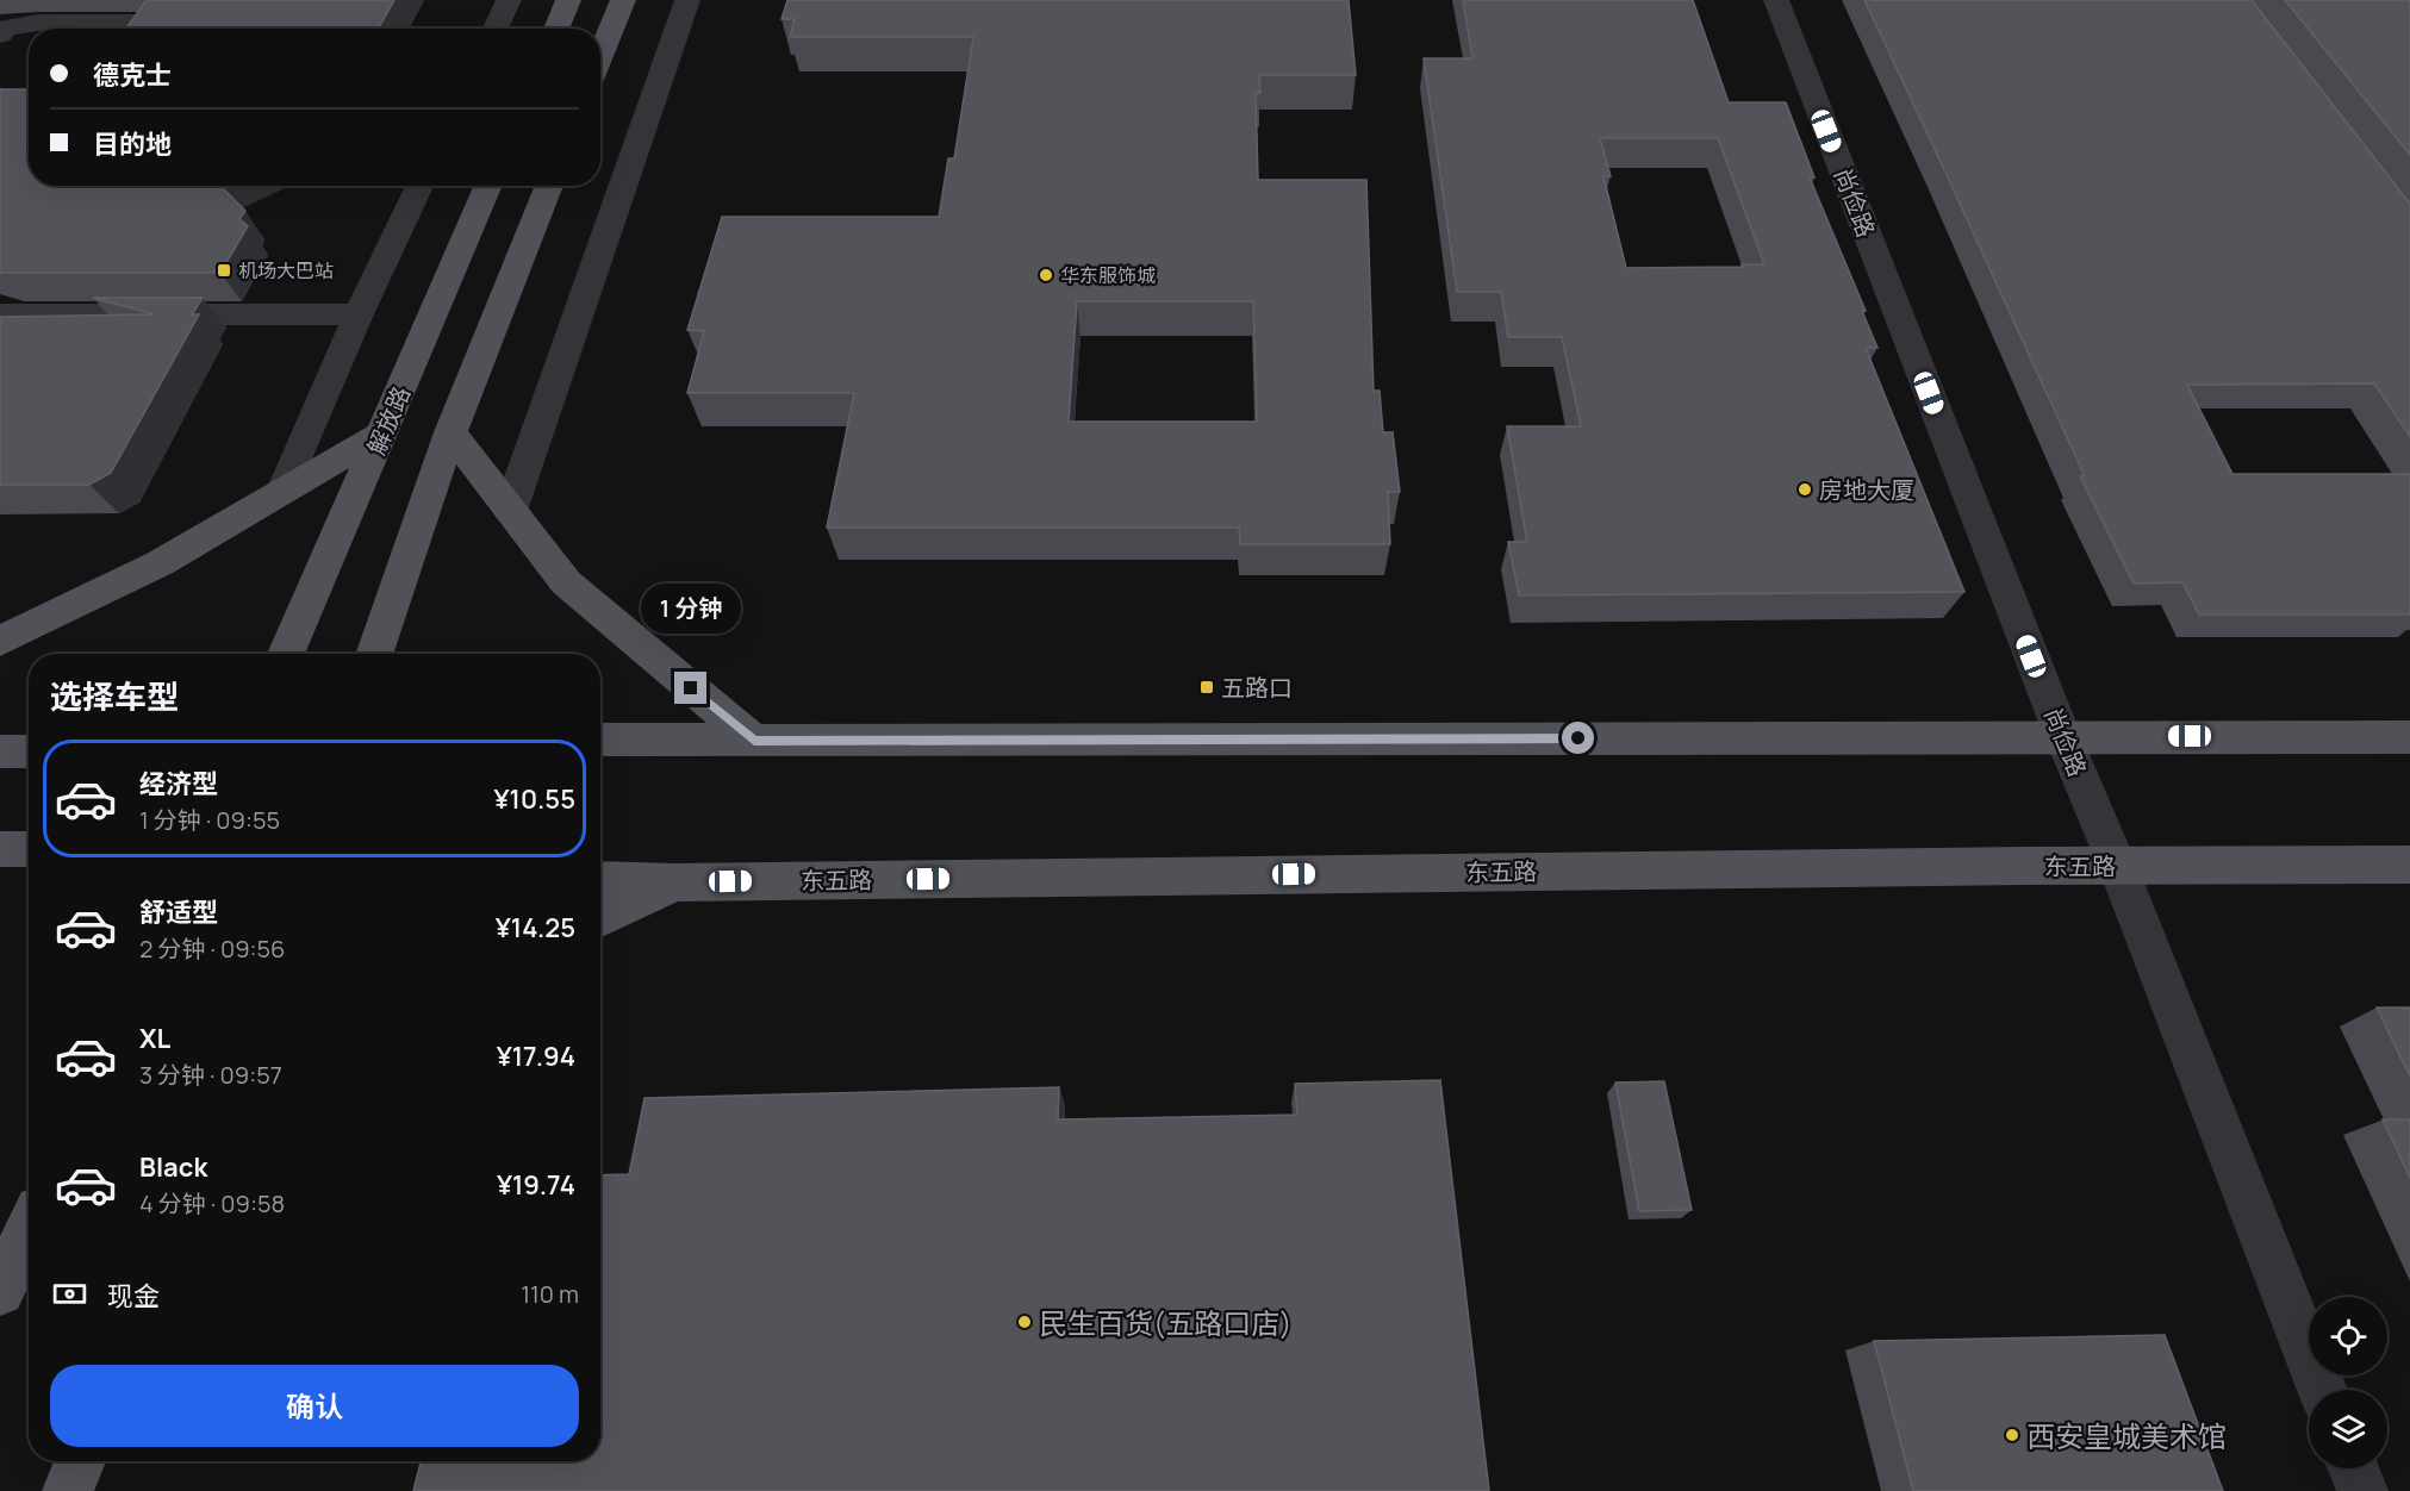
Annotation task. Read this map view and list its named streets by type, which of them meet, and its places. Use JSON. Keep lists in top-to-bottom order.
{
  "streets": {
    "main road": ["解放路", "东五路"],
    "street": ["尚俭路"]
  },
  "crossings": [
    ["尚俭路", "东五路"]
  ],
  "places": {
    "transit": ["机场大巴站", "五路口"],
    "other": [
      "华东服饰城",
      "房地大厦",
      "民生百货(五路口店)",
      "西安皇城美术馆"
    ]
  },
  "page": {
    "banner": ["德克士", "目的地"],
    "bubble": "1 分钟",
    "heading": "选择车型",
    "list": [
      {
        "name": "经济型",
        "note": "1 分钟 · 09:55",
        "value": "¥10.55"
      },
      {
        "name": "舒适型",
        "note": "2 分钟 · 09:56",
        "value": "¥14.25"
      },
      {
        "name": "XL",
        "note": "3 分钟 · 09:57",
        "value": "¥17.94"
      },
      {
        "name": "Black",
        "note": "4 分钟 · 09:58",
        "value": "¥19.74"
      }
    ],
    "pay": ["现金", "110 m"],
    "buttons": "确认"
  }
}
